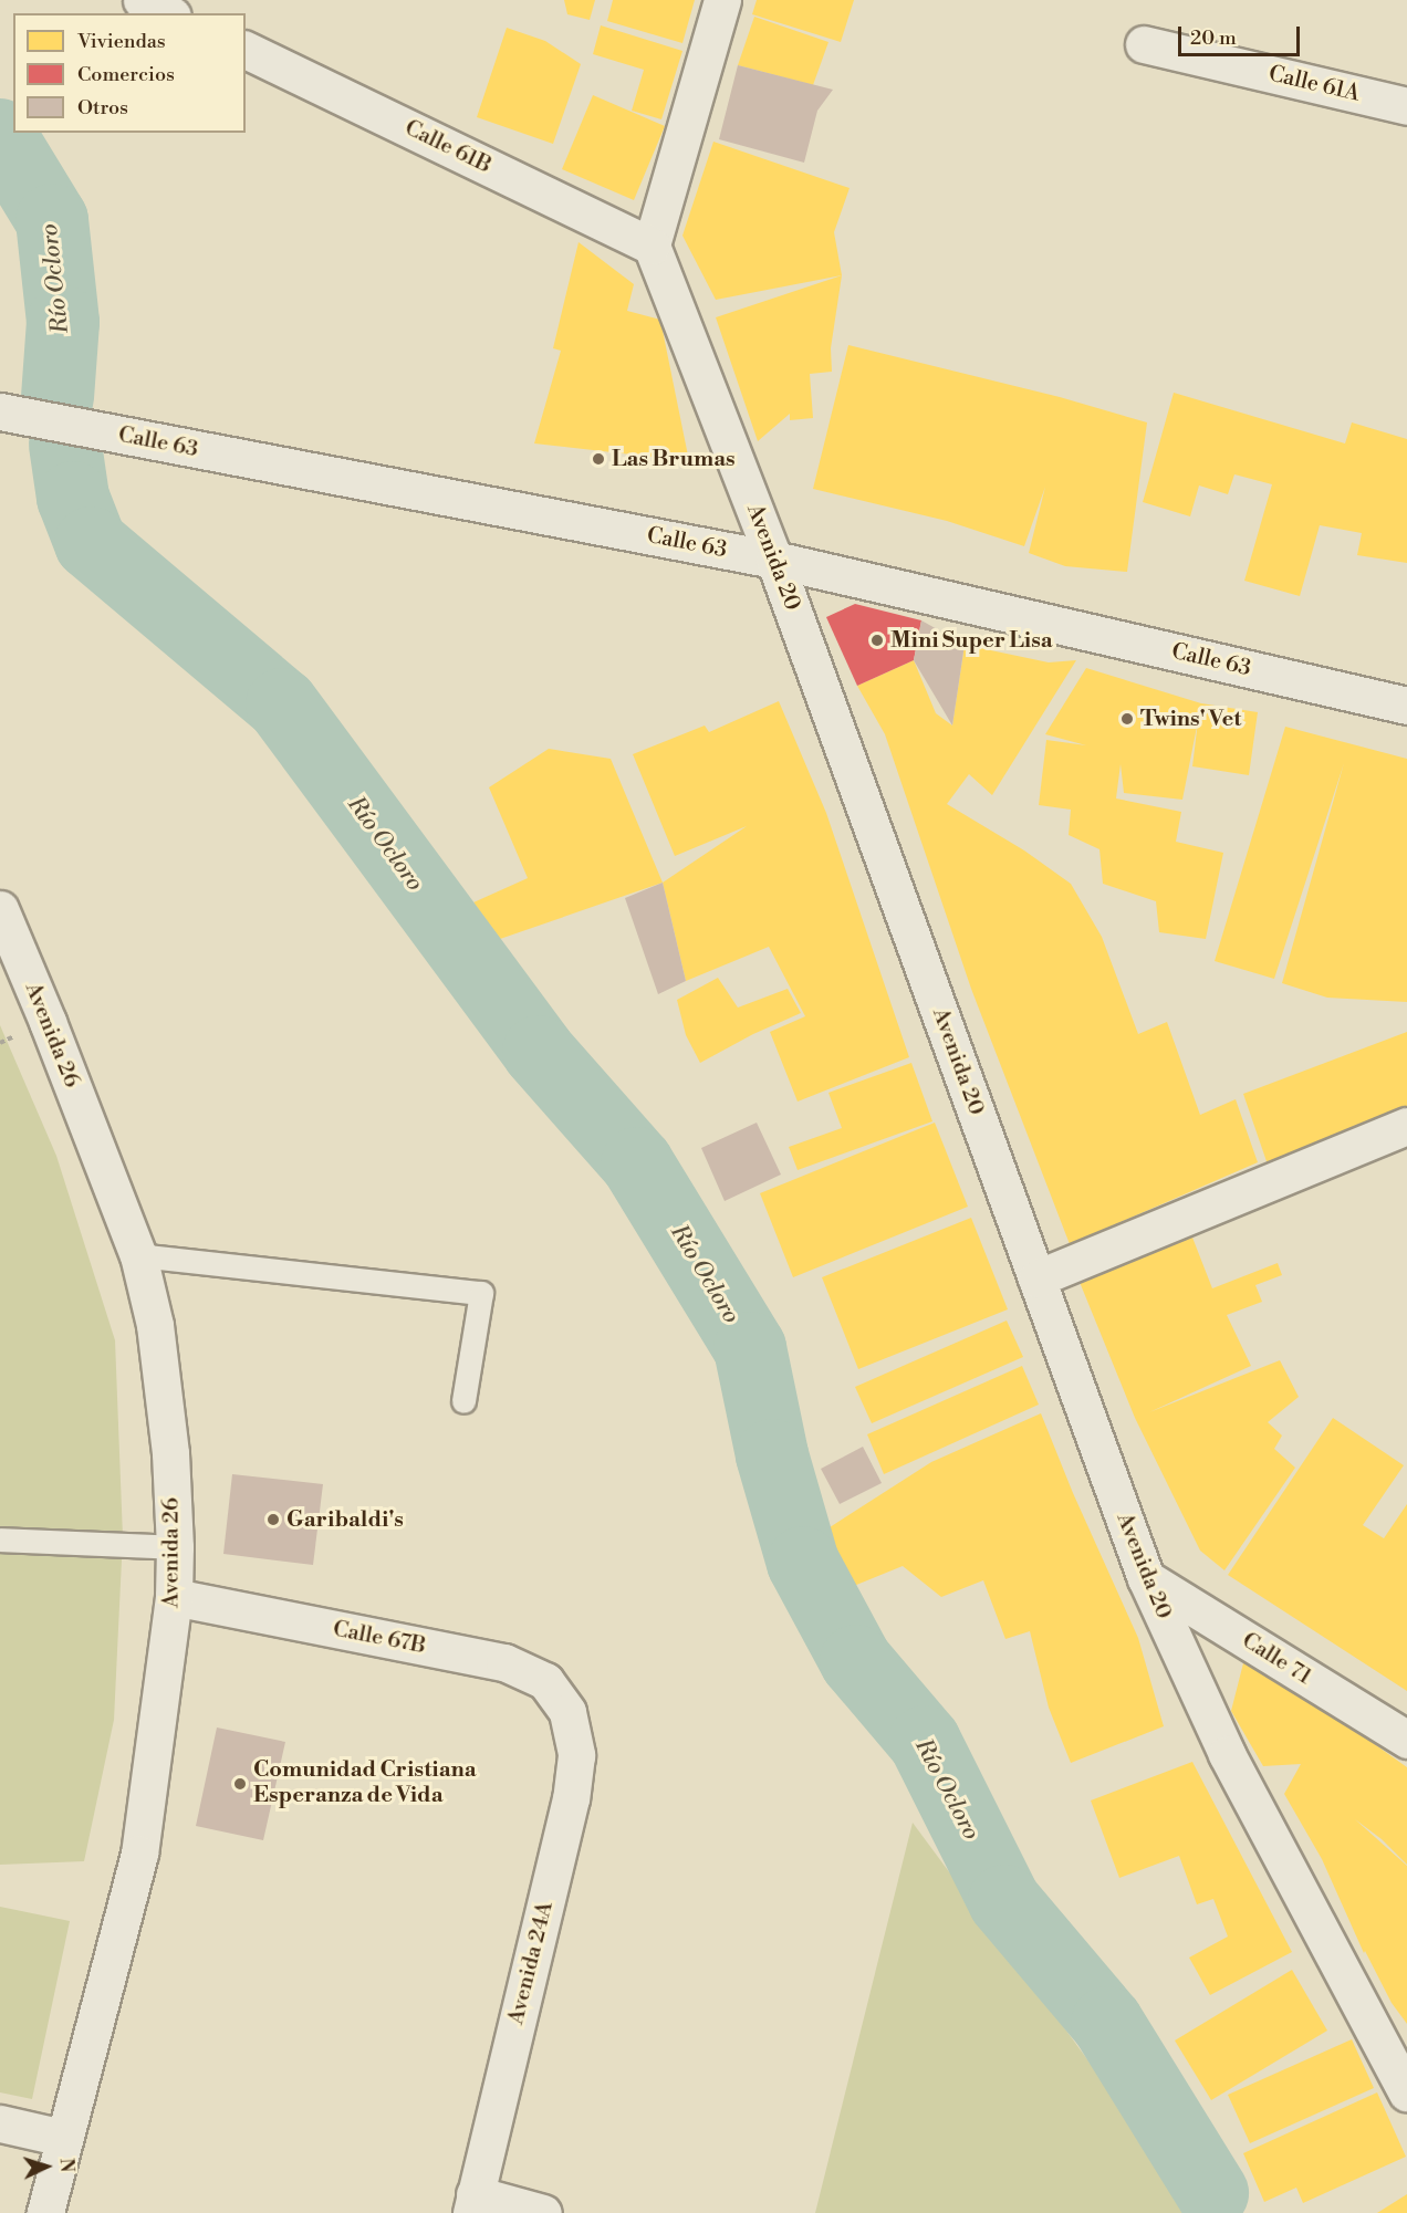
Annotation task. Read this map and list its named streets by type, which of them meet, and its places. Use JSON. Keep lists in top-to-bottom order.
{
  "streets": {
    "street": [
      "Calle 61A",
      "Calle 61B",
      "Calle 63",
      "Avenida 20",
      "Avenida 26",
      "Calle 67B",
      "Calle 71",
      "Avenida 24A"
    ]
  },
  "crossings": [
    ["Calle 61B", "Avenida 20"],
    ["Calle 63", "Avenida 20"],
    ["Avenida 20", "Calle 71"],
    ["Avenida 26", "Calle 67B"],
    ["Calle 67B", "Avenida 24A"]
  ],
  "water": ["Río Ocloro"],
  "places": [
    "Las Brumas",
    "Mini Super Lisa",
    "Twins' Vet",
    "Garibaldi's",
    "Comunidad Cristiana Esperanza de Vida"
  ],
  "legend": ["Viviendas", "Comercios", "Otros"],
  "scale_bar": "20 m",
  "north": "right"
}
